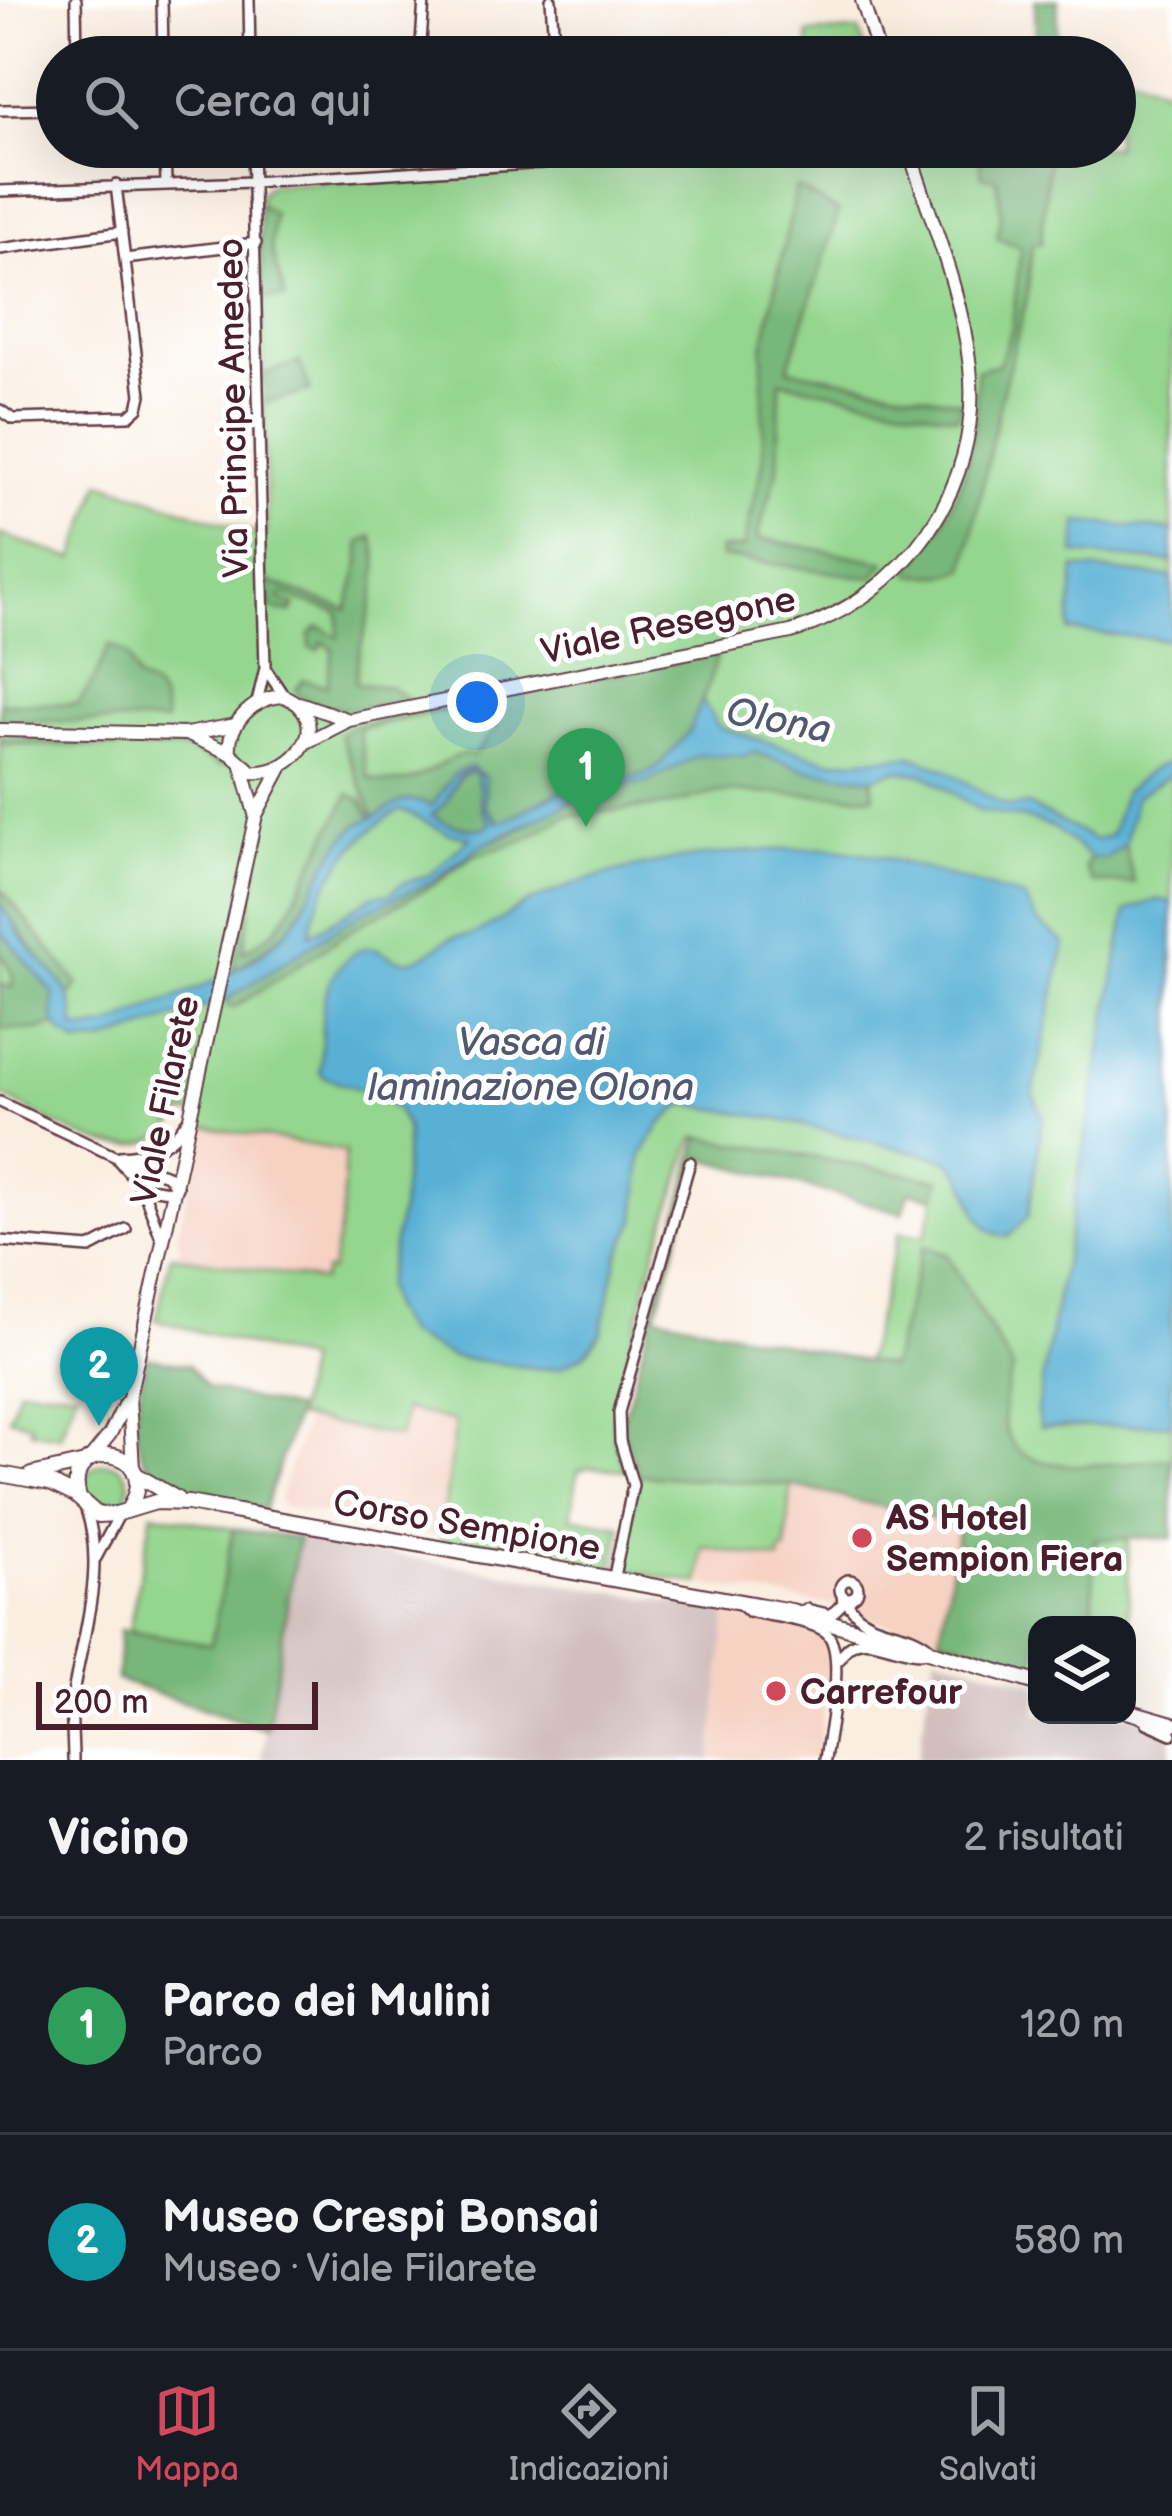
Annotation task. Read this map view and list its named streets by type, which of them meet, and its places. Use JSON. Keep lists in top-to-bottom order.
{
  "streets": {
    "main road": ["Corso Sempione"],
    "street": ["Via Principe Amedeo", "Viale Resegone", "Viale Filarete"]
  },
  "crossings": [
    ["Via Principe Amedeo", "Viale Resegone"],
    ["Via Principe Amedeo", "Viale Filarete"],
    ["Viale Resegone", "Viale Filarete"],
    ["Viale Filarete", "Corso Sempione"]
  ],
  "water": ["Olona", "Vasca di laminazione Olona"],
  "places": ["AS Hotel Sempion Fiera", "Carrefour"],
  "scale_bar": "200 m",
  "page": {
    "search": "Cerca qui",
    "pins": ["1", "2"],
    "scale": "200 m",
    "heading": ["Vicino", "2 risultati"],
    "list": [
      {
        "mark": "1",
        "name": "Parco dei Mulini",
        "note": "Parco",
        "value": "120 m"
      },
      {
        "mark": "2",
        "name": "Museo Crespi Bonsai",
        "note": "Museo · Viale Filarete",
        "value": "580 m"
      }
    ],
    "nav": ["Mappa", "Indicazioni", "Salvati"]
  }
}
